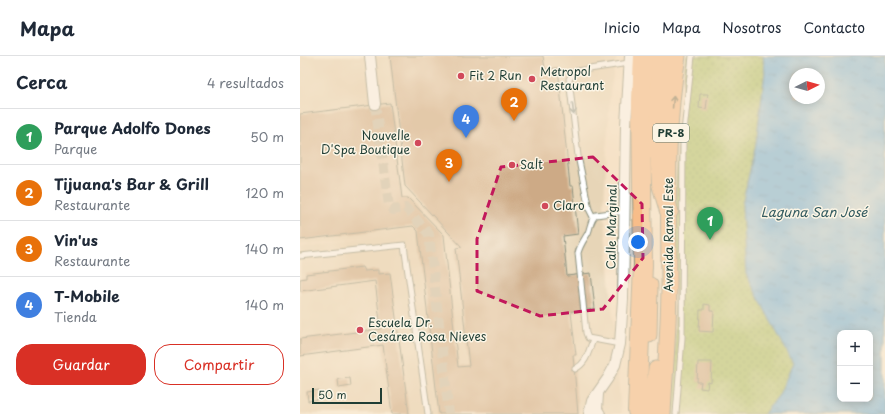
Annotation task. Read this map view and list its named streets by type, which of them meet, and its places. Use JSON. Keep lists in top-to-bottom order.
{
  "streets": {
    "main road": ["PR-8", "Avenida Ramal Este"],
    "street": ["Calle Marginal"]
  },
  "water": ["Laguna San José"],
  "places": [
    "Fit 2 Run",
    "Metropol Restaurant",
    "Nouvelle D'Spa Boutique",
    "Salt",
    "Claro",
    "Escuela Dr. Cesáreo Rosa Nieves"
  ],
  "scale_bar": "50 m",
  "north": "right",
  "page": {
    "header": "Mapa",
    "nav": [
      "Inicio",
      "Mapa",
      "Nosotros",
      "Contacto"
    ],
    "heading": ["Cerca", "4 resultados"],
    "pins": [
      "2",
      "4",
      "3",
      "1"
    ],
    "list": [
      {
        "mark": "1",
        "name": "Parque Adolfo Dones",
        "note": "Parque",
        "value": "50 m"
      },
      {
        "mark": "2",
        "name": "Tijuana's Bar & Grill",
        "note": "Restaurante",
        "value": "120 m"
      },
      {
        "mark": "3",
        "name": "Vin'us",
        "note": "Restaurante",
        "value": "140 m"
      },
      {
        "mark": "4",
        "name": "T-Mobile",
        "note": "Tienda",
        "value": "140 m"
      }
    ],
    "map_buttons": ["+", "−"],
    "buttons": ["Guardar", "Compartir"],
    "scale": "50 m"
  }
}
